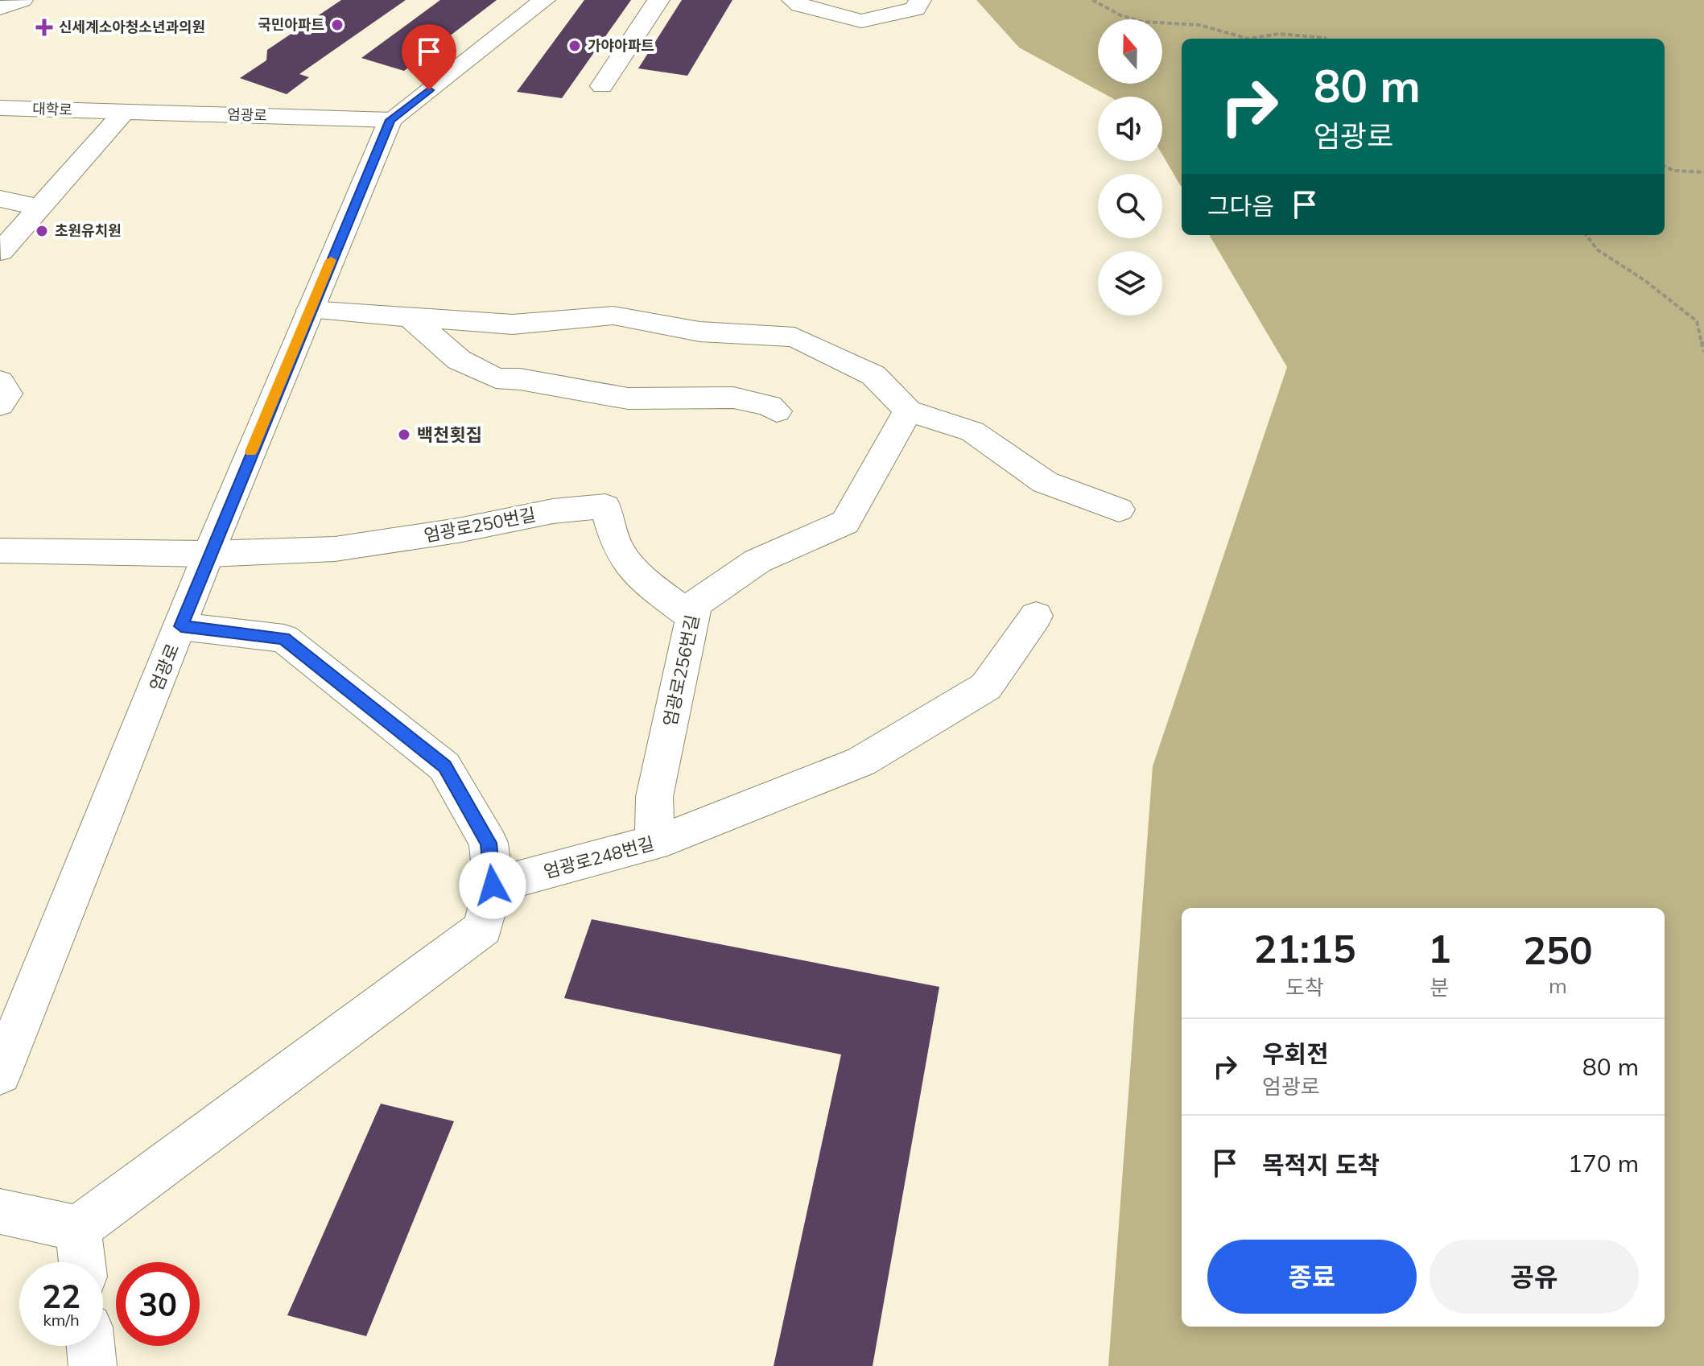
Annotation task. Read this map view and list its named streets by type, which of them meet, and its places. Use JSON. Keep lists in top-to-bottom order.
{
  "streets": {
    "street": [
      "대학로",
      "엄광로",
      "엄광로250번길",
      "엄광로256번길",
      "엄광로248번길"
    ]
  },
  "crossings": [
    ["대학로", "엄광로"],
    ["엄광로", "엄광로250번길"],
    ["엄광로250번길", "엄광로256번길"],
    ["엄광로256번길", "엄광로248번길"]
  ],
  "places": {
    "other": [
      "국민아파트",
      "가야아파트",
      "초원유치원",
      "백천횟집"
    ],
    "health": ["신세계소아청소년과의원"]
  },
  "north": "top",
  "page": {
    "turn": ["80 m", "엄광로"],
    "then": "그다음",
    "eta": [
      "21:15",
      "도착",
      "1",
      "분",
      "250",
      "m"
    ],
    "list": [
      {
        "name": "우회전",
        "note": "엄광로",
        "value": "80 m"
      },
      {
        "name": "목적지 도착",
        "value": "170 m"
      }
    ],
    "buttons": ["종료", "공유"],
    "speed": "22 km/h",
    "limit": "30"
  }
}
